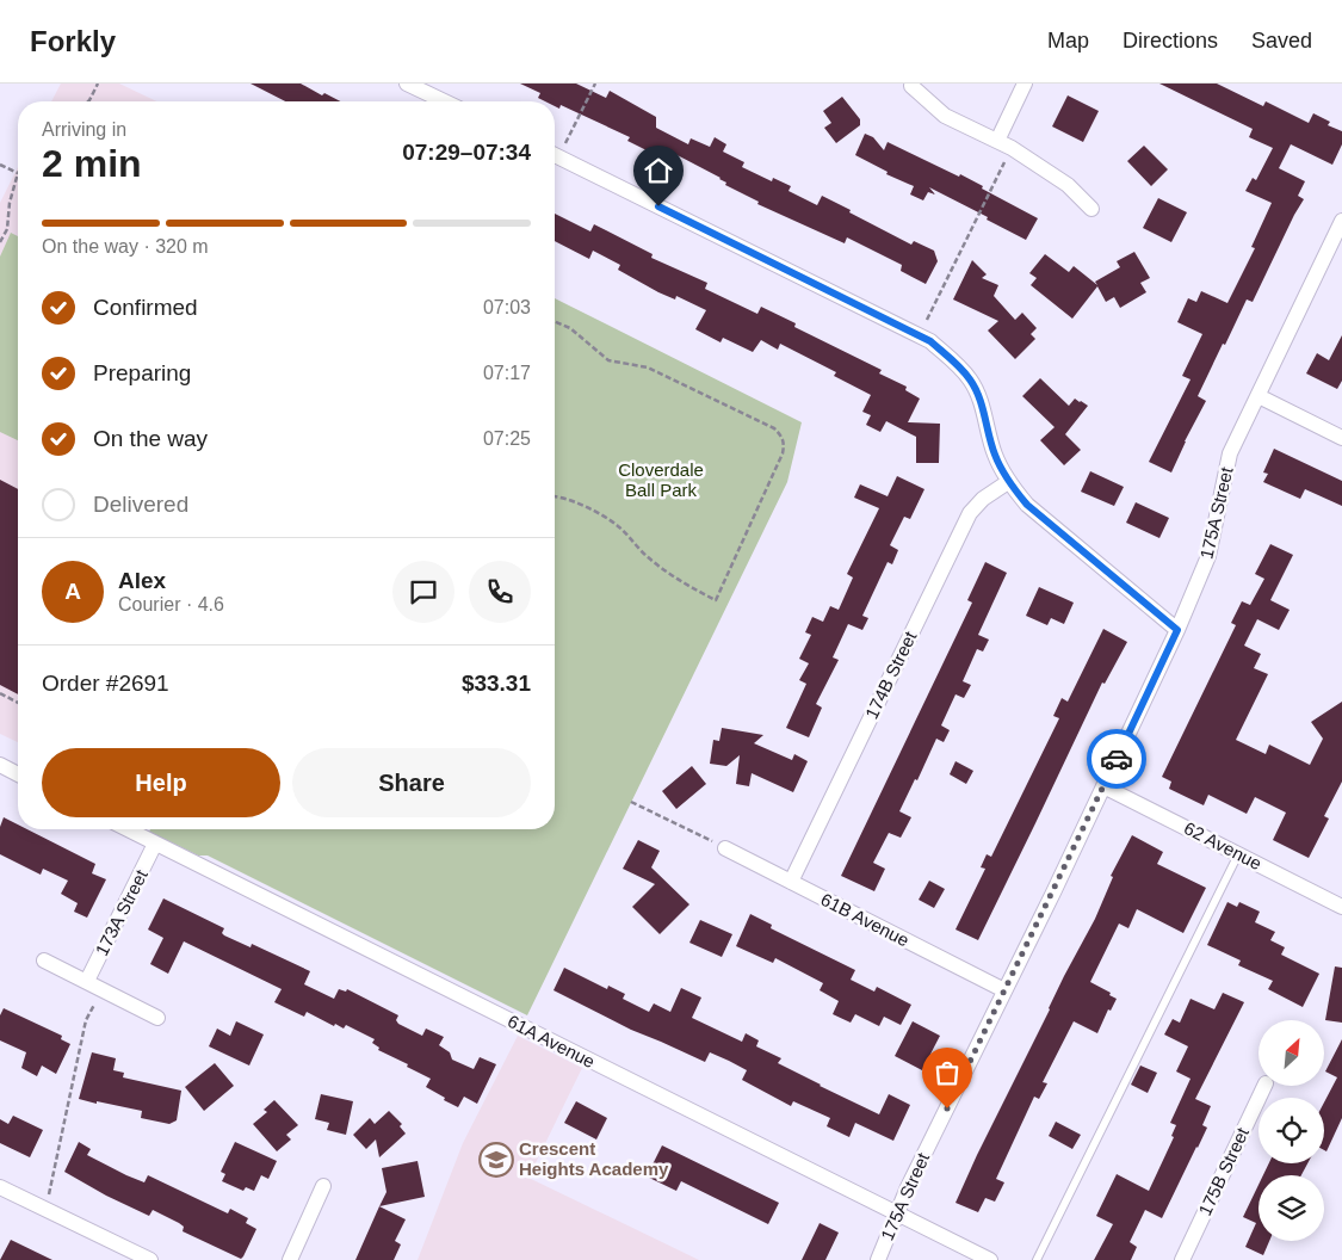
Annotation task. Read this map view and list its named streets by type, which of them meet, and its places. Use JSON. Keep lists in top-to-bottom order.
{
  "streets": {
    "street": [
      "175A Street",
      "174B Street",
      "62 Avenue",
      "173A Street",
      "61B Avenue",
      "61A Avenue",
      "175B Street"
    ]
  },
  "crossings": [
    ["175A Street", "62 Avenue"],
    ["175A Street", "61B Avenue"],
    ["175A Street", "61A Avenue"],
    ["174B Street", "61B Avenue"],
    ["173A Street", "61A Avenue"]
  ],
  "parks": ["Cloverdale Ball Park"],
  "places": {
    "school or university": ["Crescent Heights Academy"]
  },
  "north": "top right",
  "page": {
    "header": "Forkly",
    "nav": ["Map", "Directions", "Saved"],
    "heading": ["2 min", "Arriving in", "07:29–07:34"],
    "panel": [
      "Alex",
      "Courier · 4.6",
      "Order #2691",
      "$33.31"
    ],
    "bar": "On the way · 320 m",
    "list": [
      ["Confirmed", "07:03"],
      ["Preparing", "07:17"],
      ["On the way", "07:25"],
      "Delivered"
    ],
    "round": "A",
    "buttons": ["Help", "Share"]
  }
}
